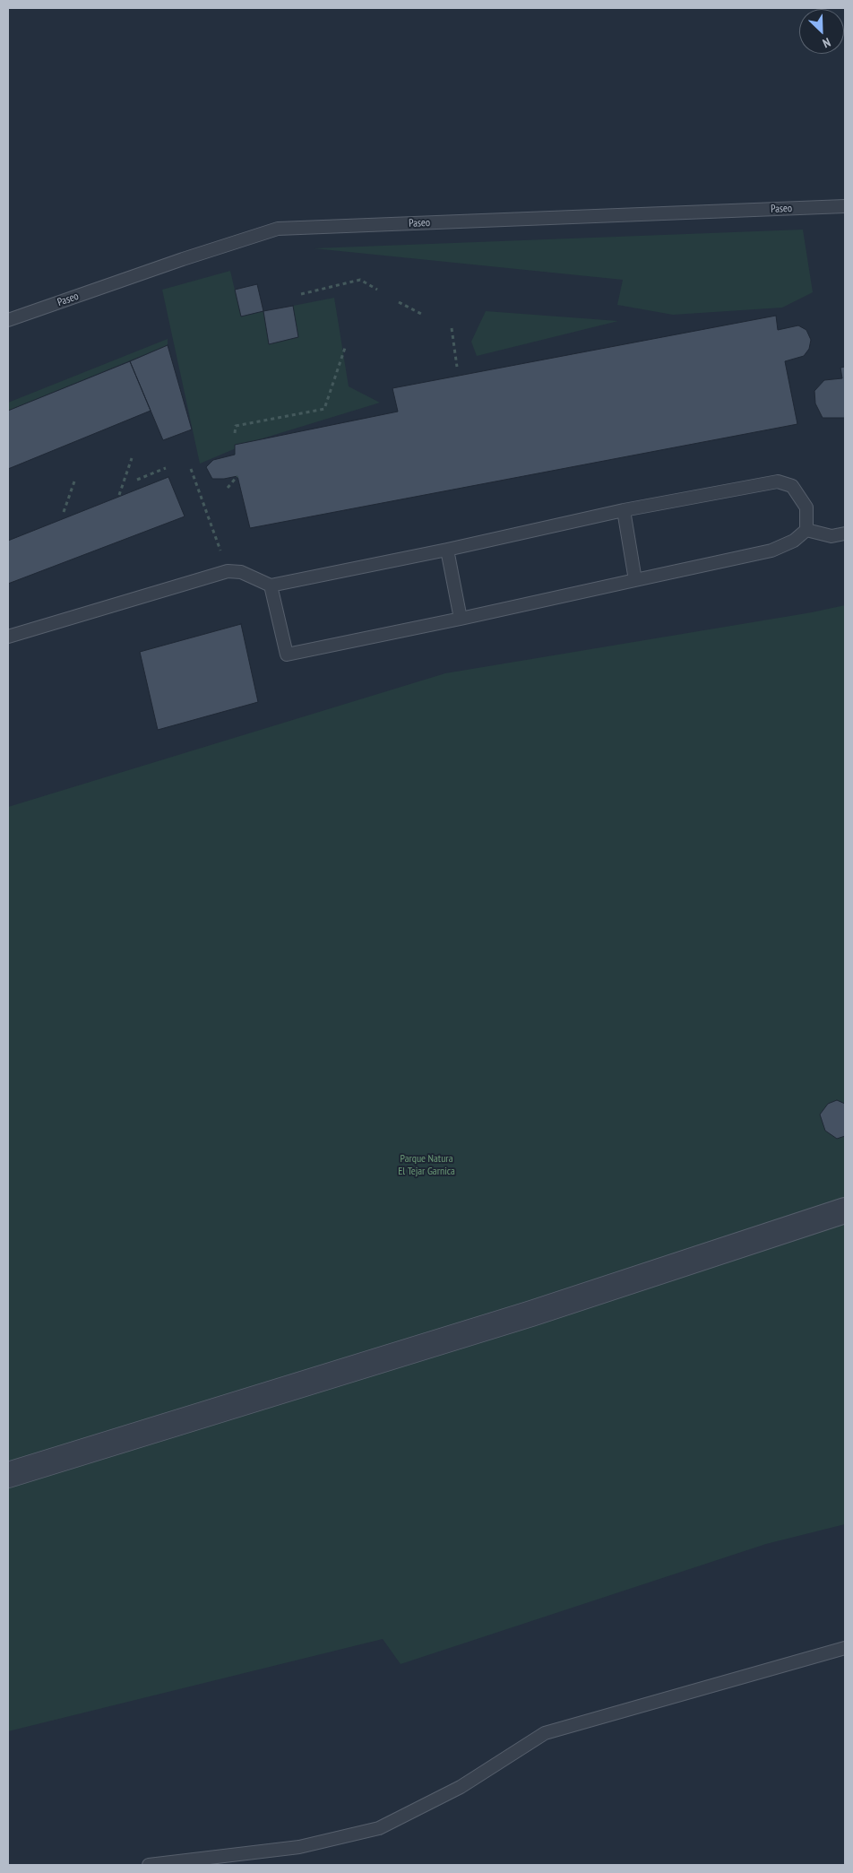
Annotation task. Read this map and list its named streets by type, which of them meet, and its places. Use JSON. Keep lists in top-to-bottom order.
{
  "streets": {
    "lane": ["Paseo"]
  },
  "parks": ["Parque Natura El Tejar Garnica"],
  "north": "bottom right"
}
